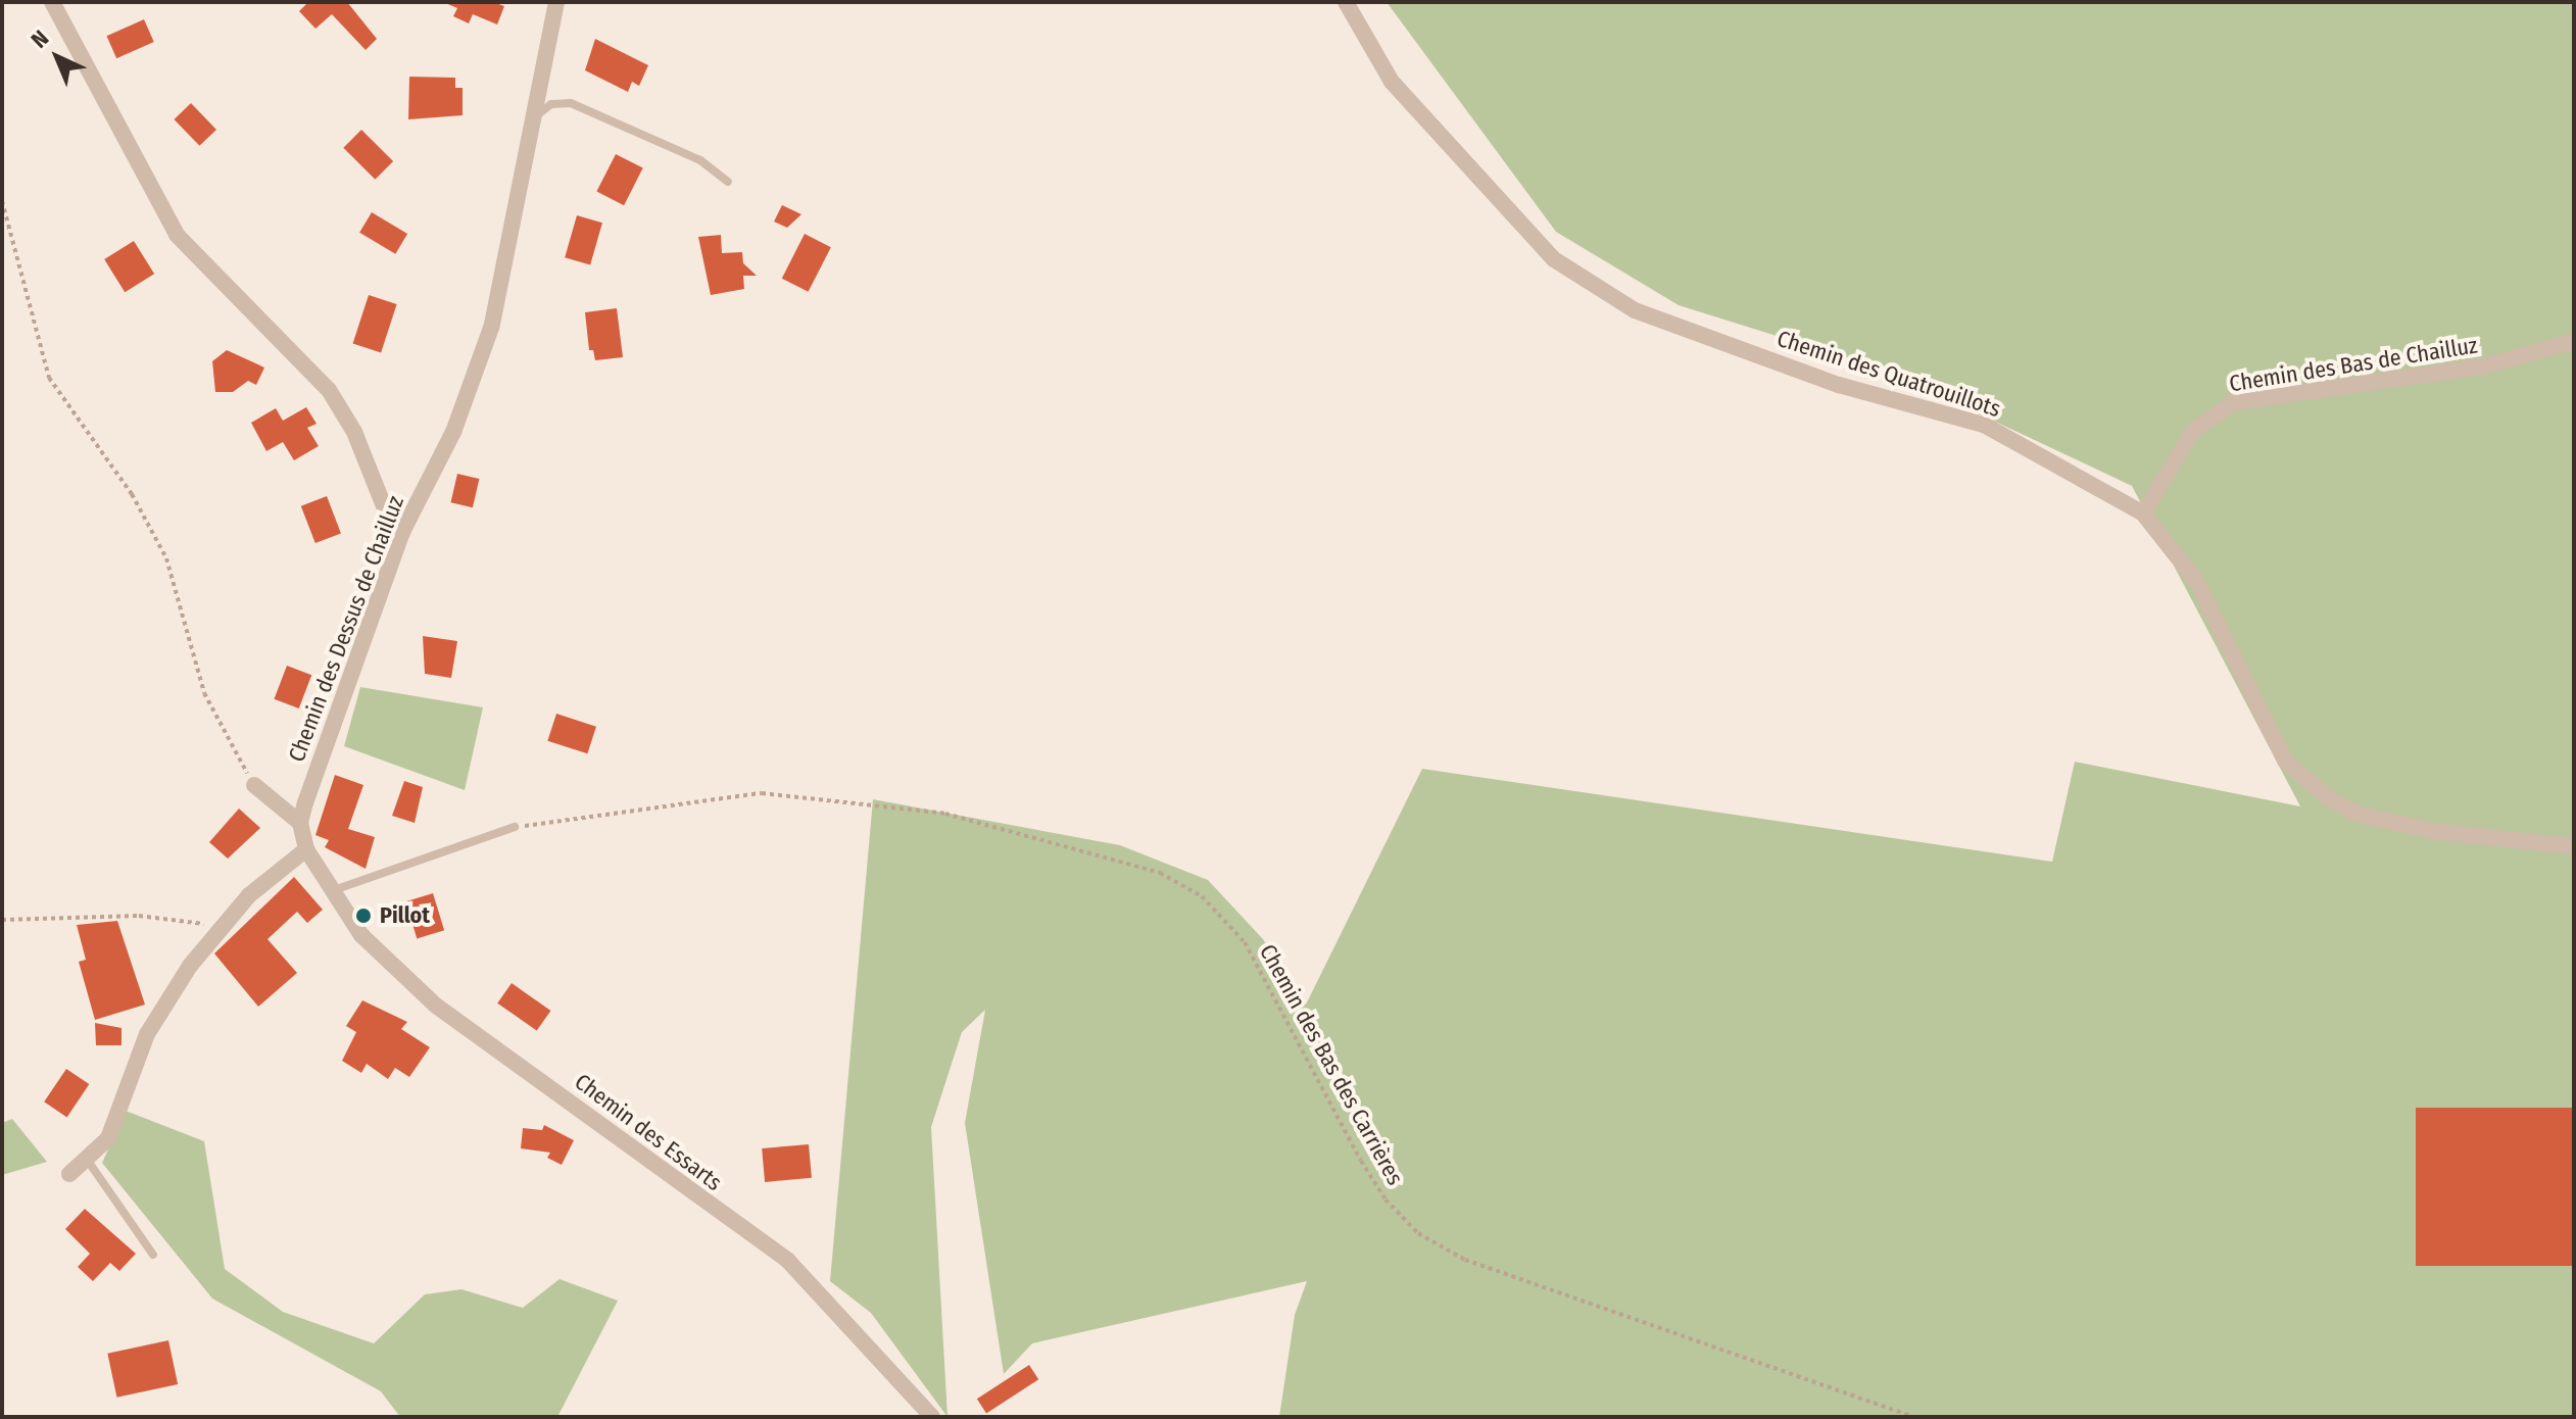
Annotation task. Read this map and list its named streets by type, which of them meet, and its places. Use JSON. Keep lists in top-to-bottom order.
{
  "streets": {
    "street": [
      "Chemin des Bas de Chailluz",
      "Chemin des Quatrouillots",
      "Chemin des Dessus de Chailluz",
      "Chemin des Essarts"
    ],
    "path": ["Chemin des Bas des Carrières"]
  },
  "crossings": [
    ["Chemin des Bas de Chailluz", "Chemin des Quatrouillots"]
  ],
  "places": ["Pillot"],
  "north": "top left"
}
